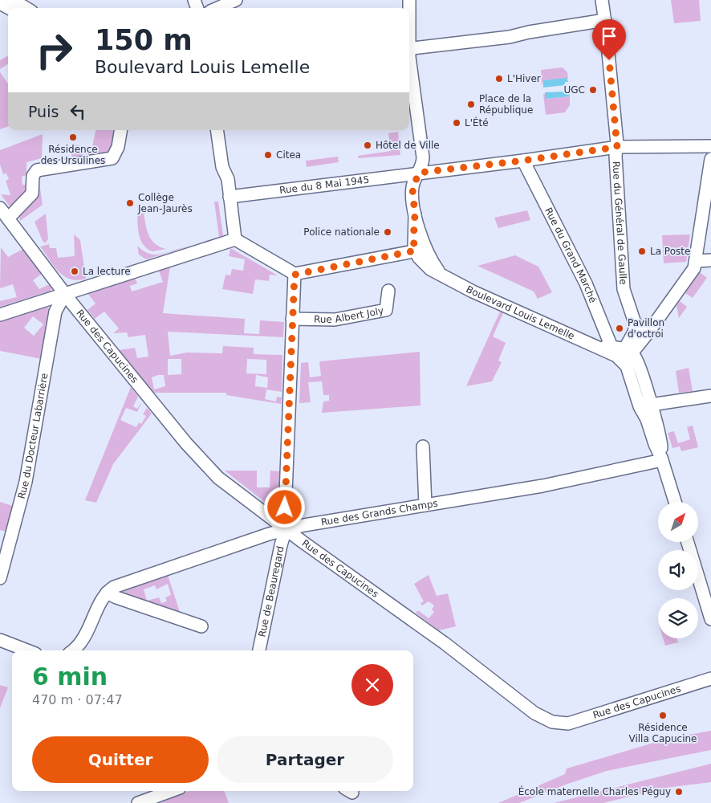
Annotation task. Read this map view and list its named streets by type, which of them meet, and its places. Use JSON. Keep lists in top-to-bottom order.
{
  "streets": {
    "street": [
      "Rue du 8 Mai 1945",
      "Rue du Général de Gaulle",
      "Rue du Grand Marché",
      "Rue Albert Joly",
      "Boulevard Louis Lemelle",
      "Rue des Capucines",
      "Rue du Docteur Labarrière",
      "Rue des Grands Champs",
      "Rue de Beauregard"
    ]
  },
  "crossings": [
    ["Rue du 8 Mai 1945", "Boulevard Louis Lemelle"],
    ["Rue du Grand Marché", "Boulevard Louis Lemelle"],
    ["Rue Albert Joly", "Rue de Beauregard"],
    ["Rue des Capucines", "Rue du Docteur Labarrière"],
    ["Rue des Capucines", "Rue des Grands Champs"],
    ["Rue des Capucines", "Rue de Beauregard"],
    ["Rue des Grands Champs", "Rue de Beauregard"]
  ],
  "places": [
    "L'Hiver",
    "UGC",
    "Place de la République",
    "L'Été",
    "Résidence des Ursulines",
    "Hôtel de Ville",
    "Citea",
    "Collège Jean-Jaurès",
    "Police nationale",
    "La Poste",
    "La lecture",
    "Pavillon d'octroi",
    "Résidence Villa Capucine",
    "École maternelle Charles Péguy"
  ],
  "north": "top right",
  "page": {
    "turn": ["150 m", "Boulevard Louis Lemelle"],
    "then": "Puis",
    "heading": ["6 min", "470 m · 07:47"],
    "buttons": ["Quitter", "Partager"]
  }
}
